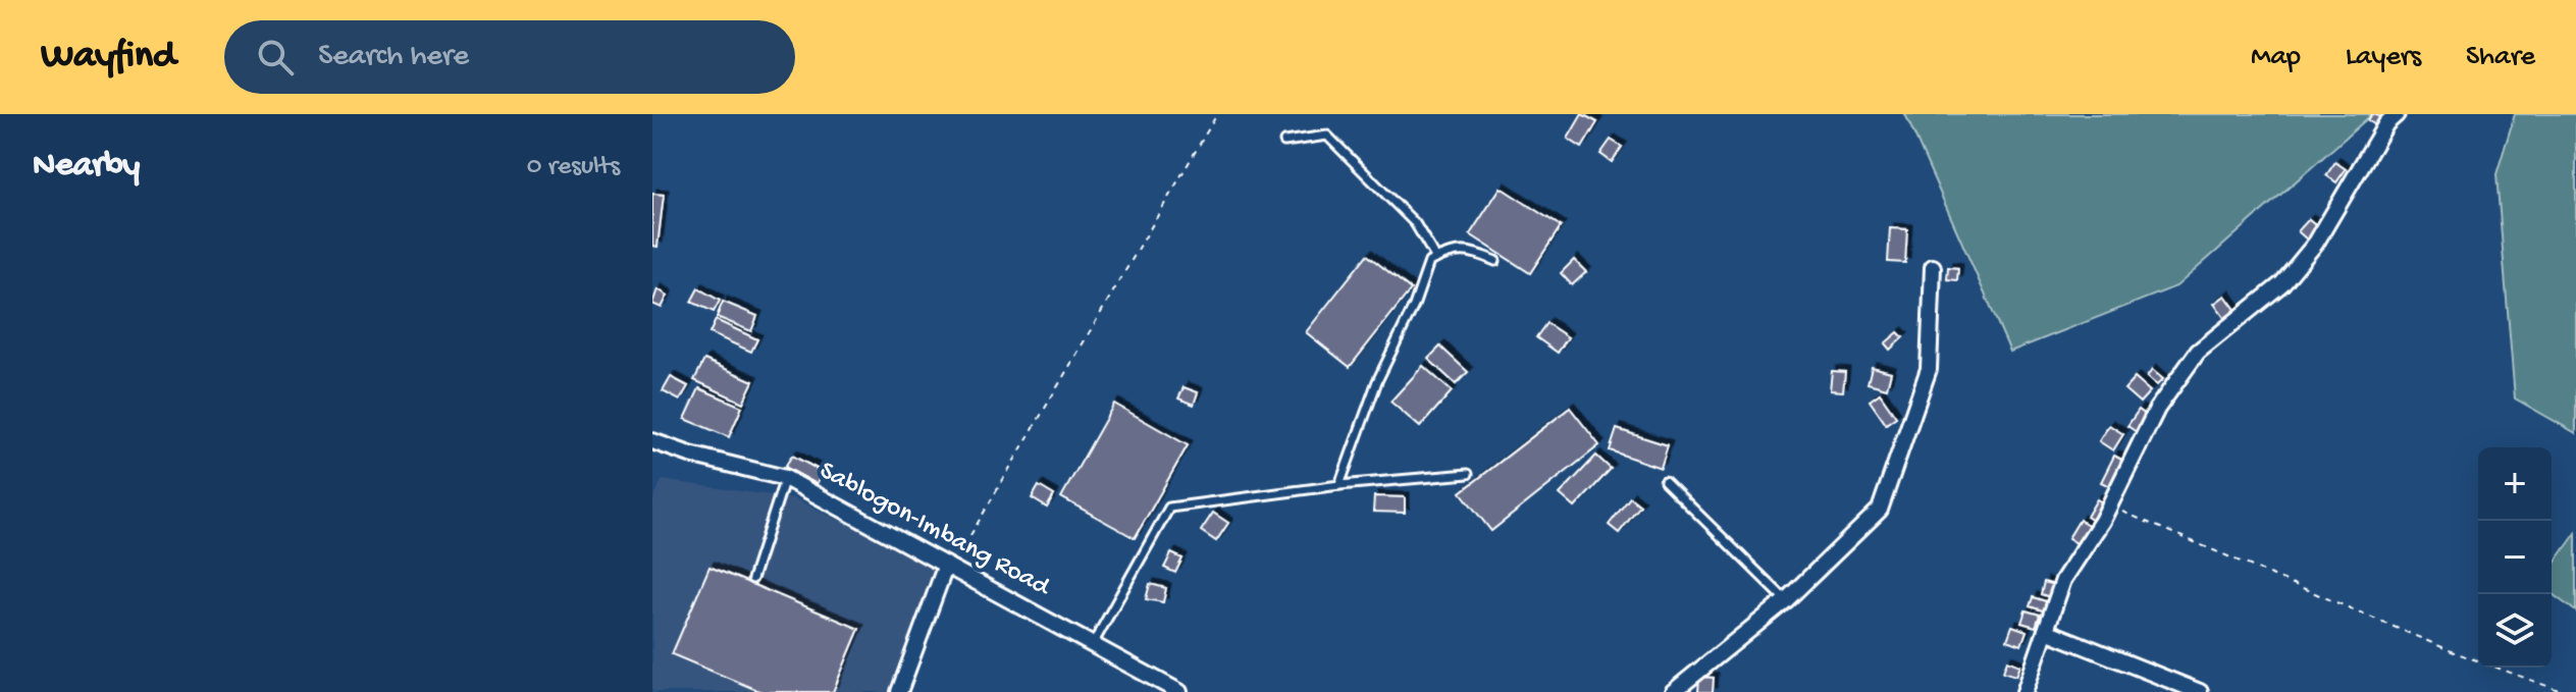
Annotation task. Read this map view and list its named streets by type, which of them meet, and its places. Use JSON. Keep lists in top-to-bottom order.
{
  "streets": {
    "street": ["Sablogon-Imbang Road"]
  },
  "page": {
    "header": "Wayfind",
    "search": "Search here",
    "nav": ["Map", "Layers", "Share"],
    "heading": ["Nearby", "0 results"],
    "map_buttons": ["+", "−"]
  }
}
